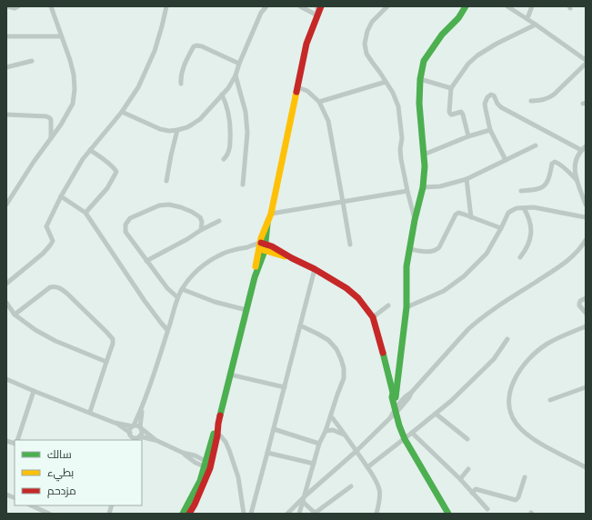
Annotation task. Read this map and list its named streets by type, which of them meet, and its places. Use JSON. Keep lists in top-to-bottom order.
{
  "legend": ["سالك", "بطيء", "مزدحم"]
}
